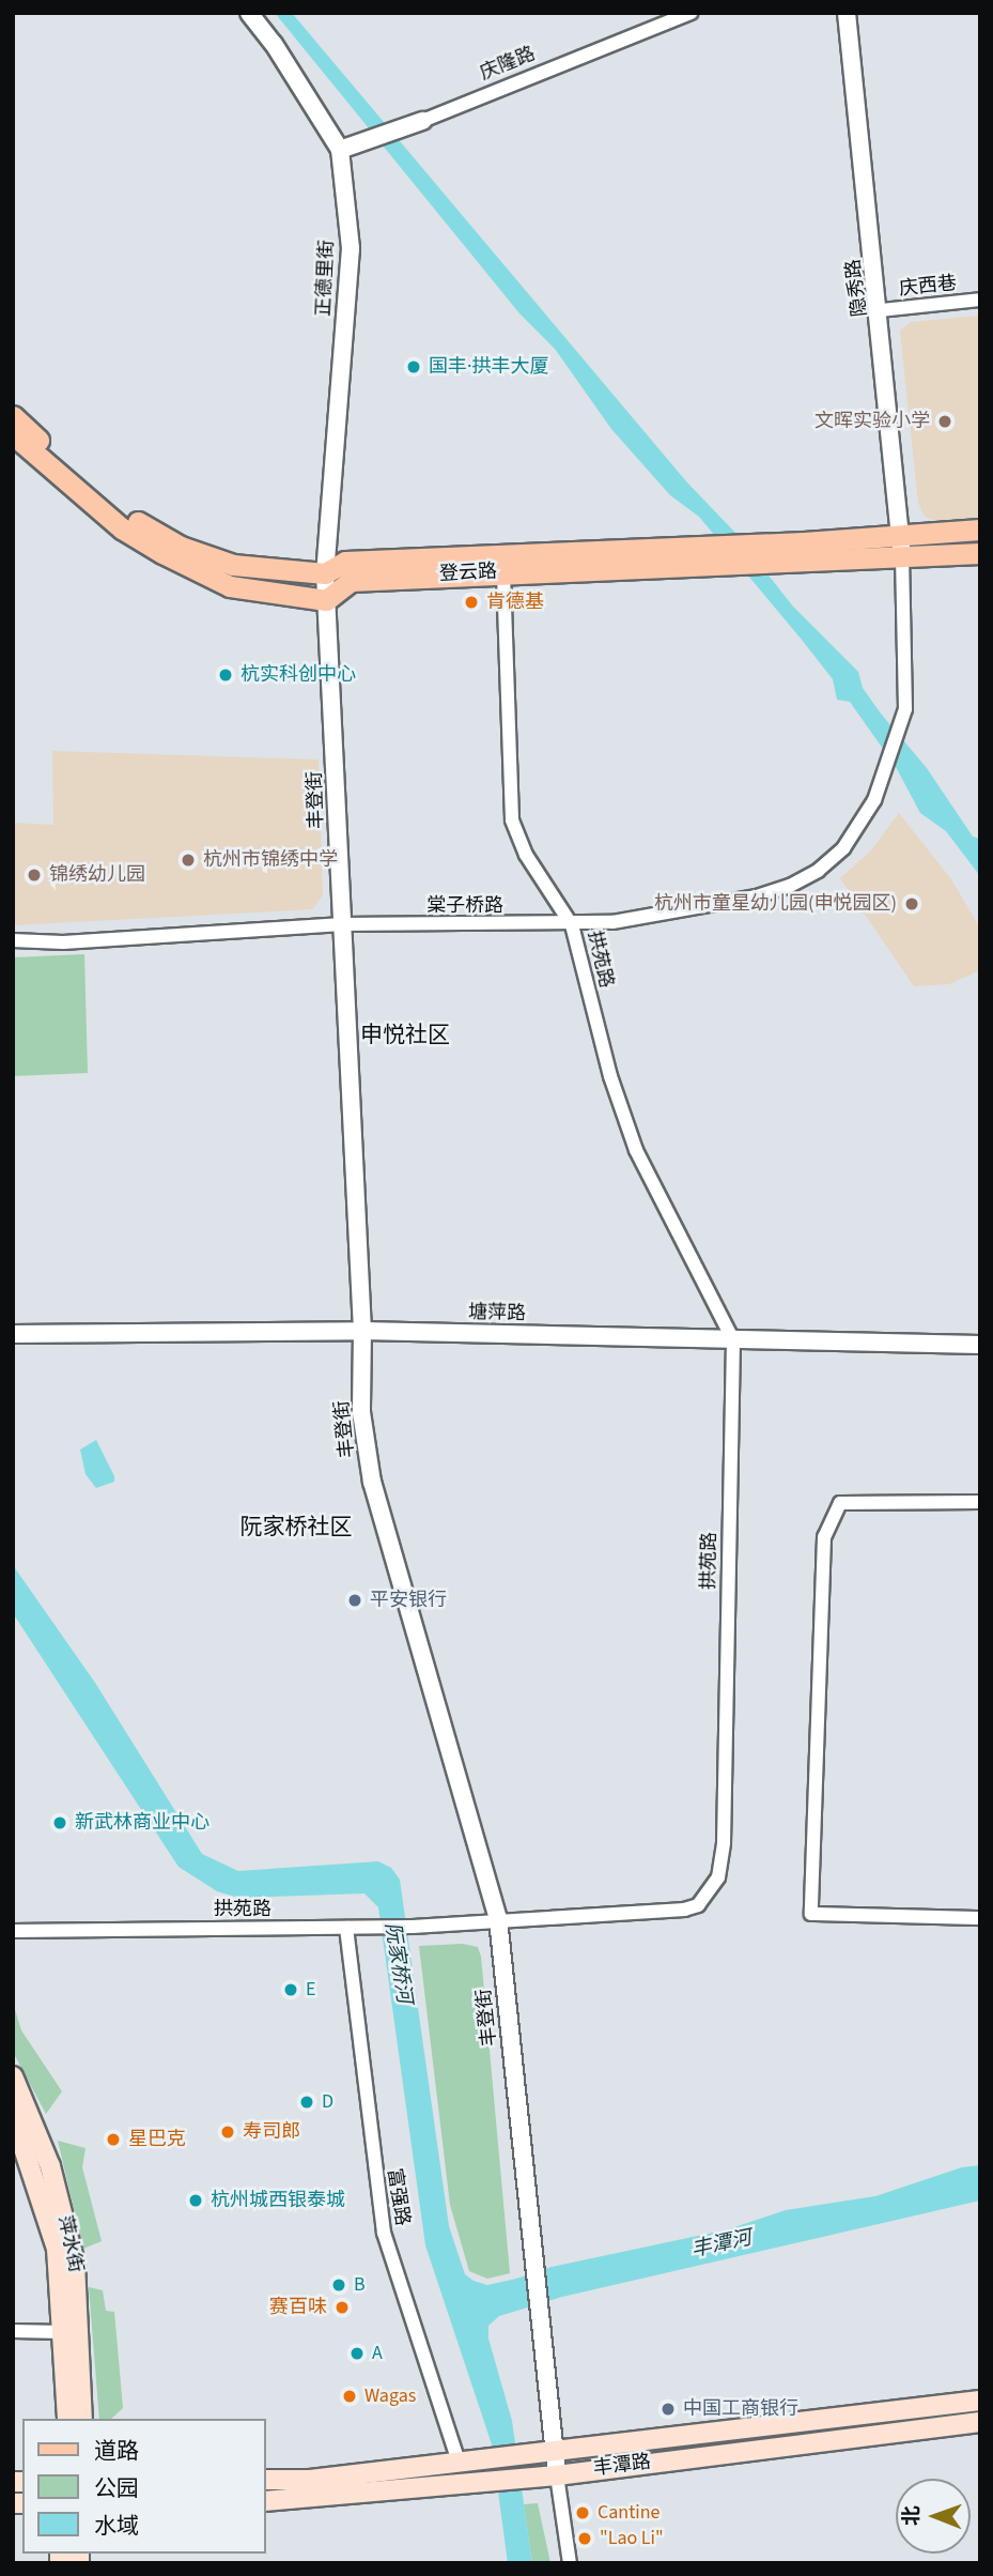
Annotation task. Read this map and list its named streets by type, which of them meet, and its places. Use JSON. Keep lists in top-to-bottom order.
{
  "streets": {
    "main road": ["登云路", "萍水街", "丰潭路"],
    "street": [
      "庆隆路",
      "正德里街",
      "庆西巷",
      "隐秀路",
      "丰登街",
      "棠子桥路",
      "拱苑路",
      "塘萍路",
      "富强路"
    ]
  },
  "crossings": [
    ["庆隆路", "正德里街"],
    ["正德里街", "登云路"],
    ["正德里街", "丰登街"],
    ["庆西巷", "隐秀路"],
    ["隐秀路", "登云路"],
    ["隐秀路", "棠子桥路"],
    ["登云路", "丰登街"],
    ["登云路", "棠子桥路"],
    ["登云路", "拱苑路"],
    ["丰登街", "棠子桥路"],
    ["丰登街", "拱苑路"],
    ["丰登街", "塘萍路"],
    ["丰登街", "丰潭路"],
    ["棠子桥路", "拱苑路"],
    ["拱苑路", "塘萍路"],
    ["拱苑路", "富强路"],
    ["富强路", "丰潭路"]
  ],
  "districts": ["申悦社区", "阮家桥社区"],
  "water": ["阮家桥河", "丰潭河"],
  "places": [
    "国丰·拱丰大厦",
    "文晖实验小学",
    "肯德基",
    "杭实科创中心",
    "杭州市锦绣中学",
    "锦绣幼儿园",
    "杭州市童星幼儿园(申悦园区)",
    "平安银行",
    "新武林商业中心",
    "E",
    "D",
    "寿司郎",
    "星巴克",
    "杭州城西银泰城",
    "B",
    "赛百味",
    "A",
    "Wagas",
    "中国工商银行",
    "Cantine",
    "\"Lao Li\""
  ],
  "legend": ["道路", "公园", "水域"],
  "north": "left"
}
